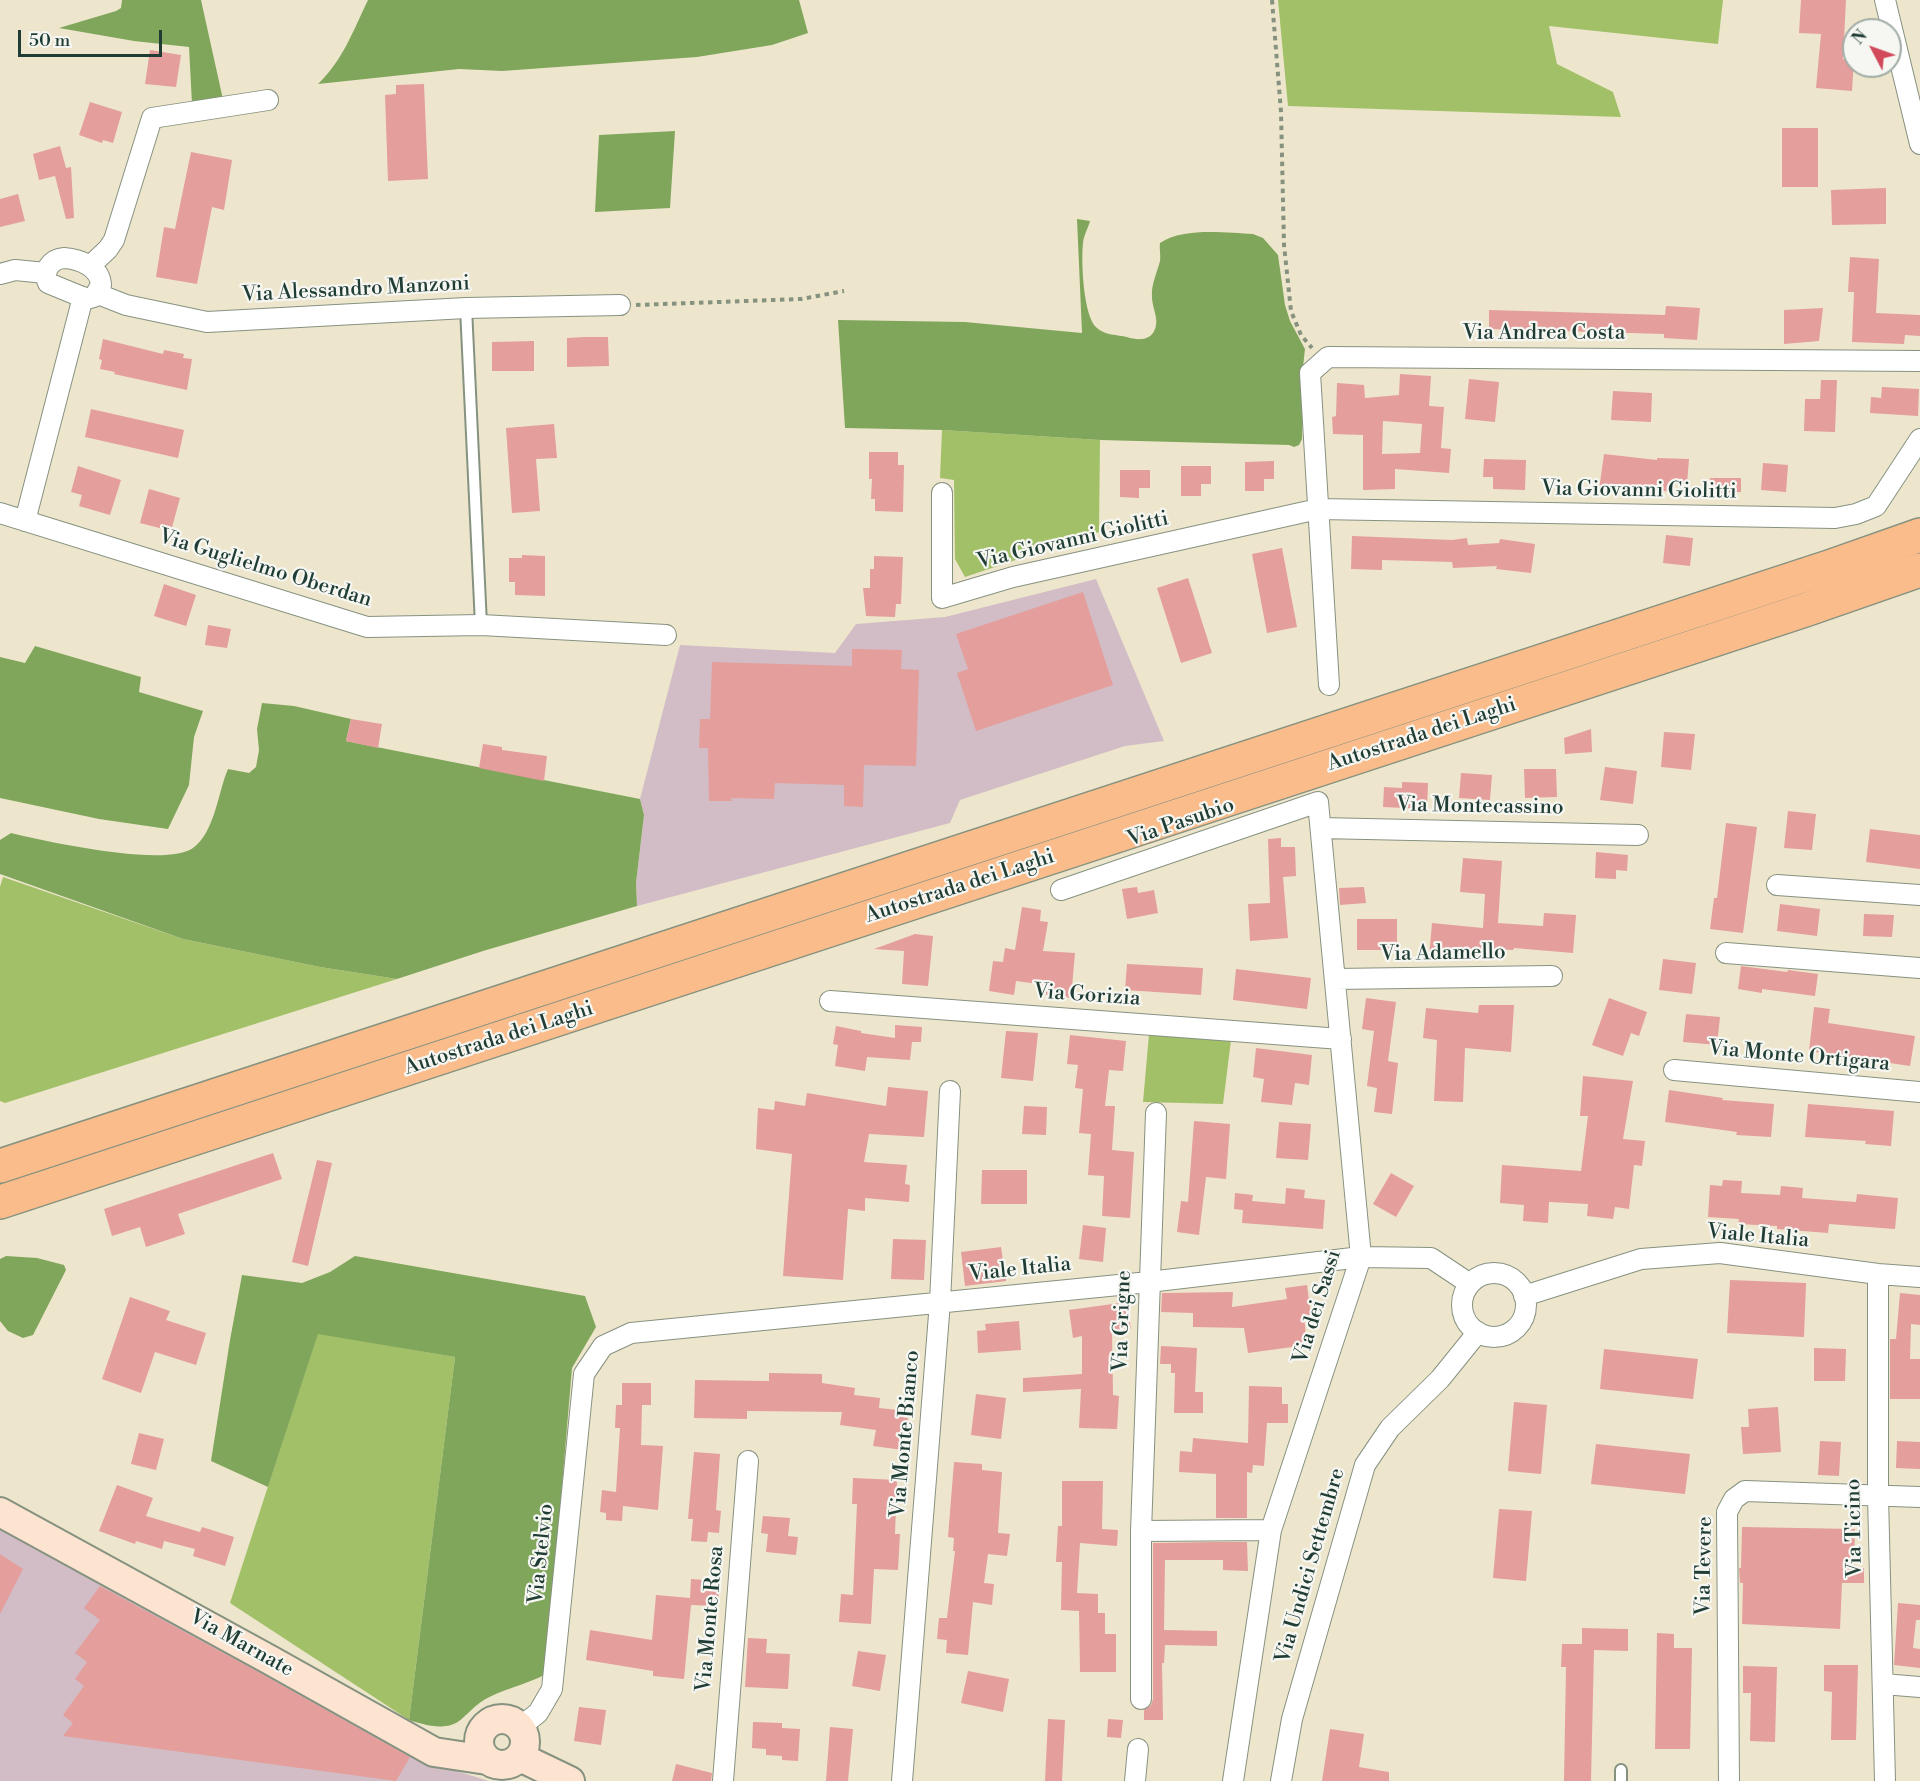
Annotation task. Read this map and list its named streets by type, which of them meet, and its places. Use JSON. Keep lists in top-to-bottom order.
{
  "streets": {
    "highway": ["Autostrada dei Laghi"],
    "street": [
      "Via Alessandro Manzoni",
      "Via Andrea Costa",
      "Via Giovanni Giolitti",
      "Via Guglielmo Oberdan",
      "Via Montecassino",
      "Via Pasubio",
      "Via Adamello",
      "Via Gorizia",
      "Via Monte Ortigara",
      "Viale Italia",
      "Via dei Sassi",
      "Via Grigne",
      "Via Monte Bianco",
      "Via Ticino",
      "Via Stelvio",
      "Via Undici Settembre",
      "Via Tevere",
      "Via Monte Rosa",
      "Via Marnate"
    ]
  },
  "crossings": [
    ["Via Montecassino", "Via dei Sassi"],
    ["Via Pasubio", "Via dei Sassi"],
    ["Via Adamello", "Via dei Sassi"],
    ["Via Gorizia", "Via dei Sassi"],
    ["Viale Italia", "Via dei Sassi"],
    ["Viale Italia", "Via Grigne"],
    ["Viale Italia", "Via Monte Bianco"],
    ["Viale Italia", "Via Ticino"],
    ["Viale Italia", "Via Stelvio"],
    ["Viale Italia", "Via Undici Settembre"],
    ["Via Ticino", "Via Tevere"],
    ["Via Stelvio", "Via Marnate"]
  ],
  "scale_bar": "50 m",
  "north": "top left"
}
